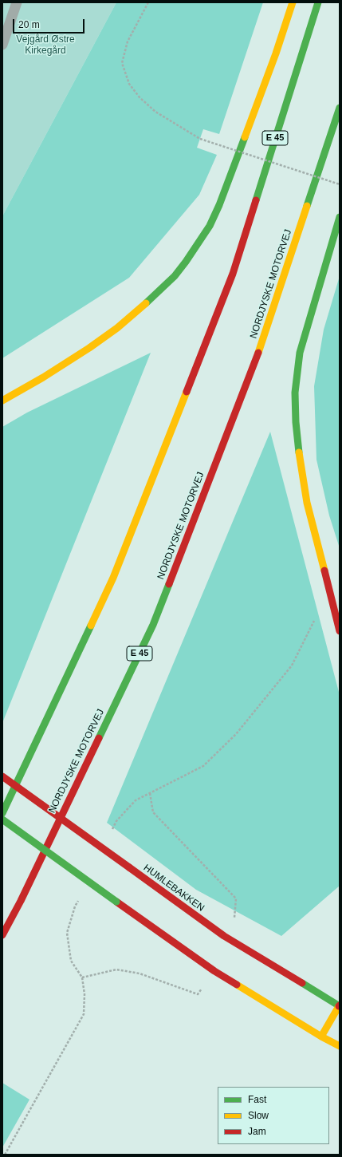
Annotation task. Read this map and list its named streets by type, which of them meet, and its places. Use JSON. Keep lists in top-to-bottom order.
{
  "streets": {
    "main road": ["E 45", "NORDJYSKE MOTORVEJ", "HUMLEBAKKEN"]
  },
  "parks": ["Vejgård Østre Kirkegård"],
  "legend": ["Fast", "Slow", "Jam"],
  "scale_bar": "20 m"
}
